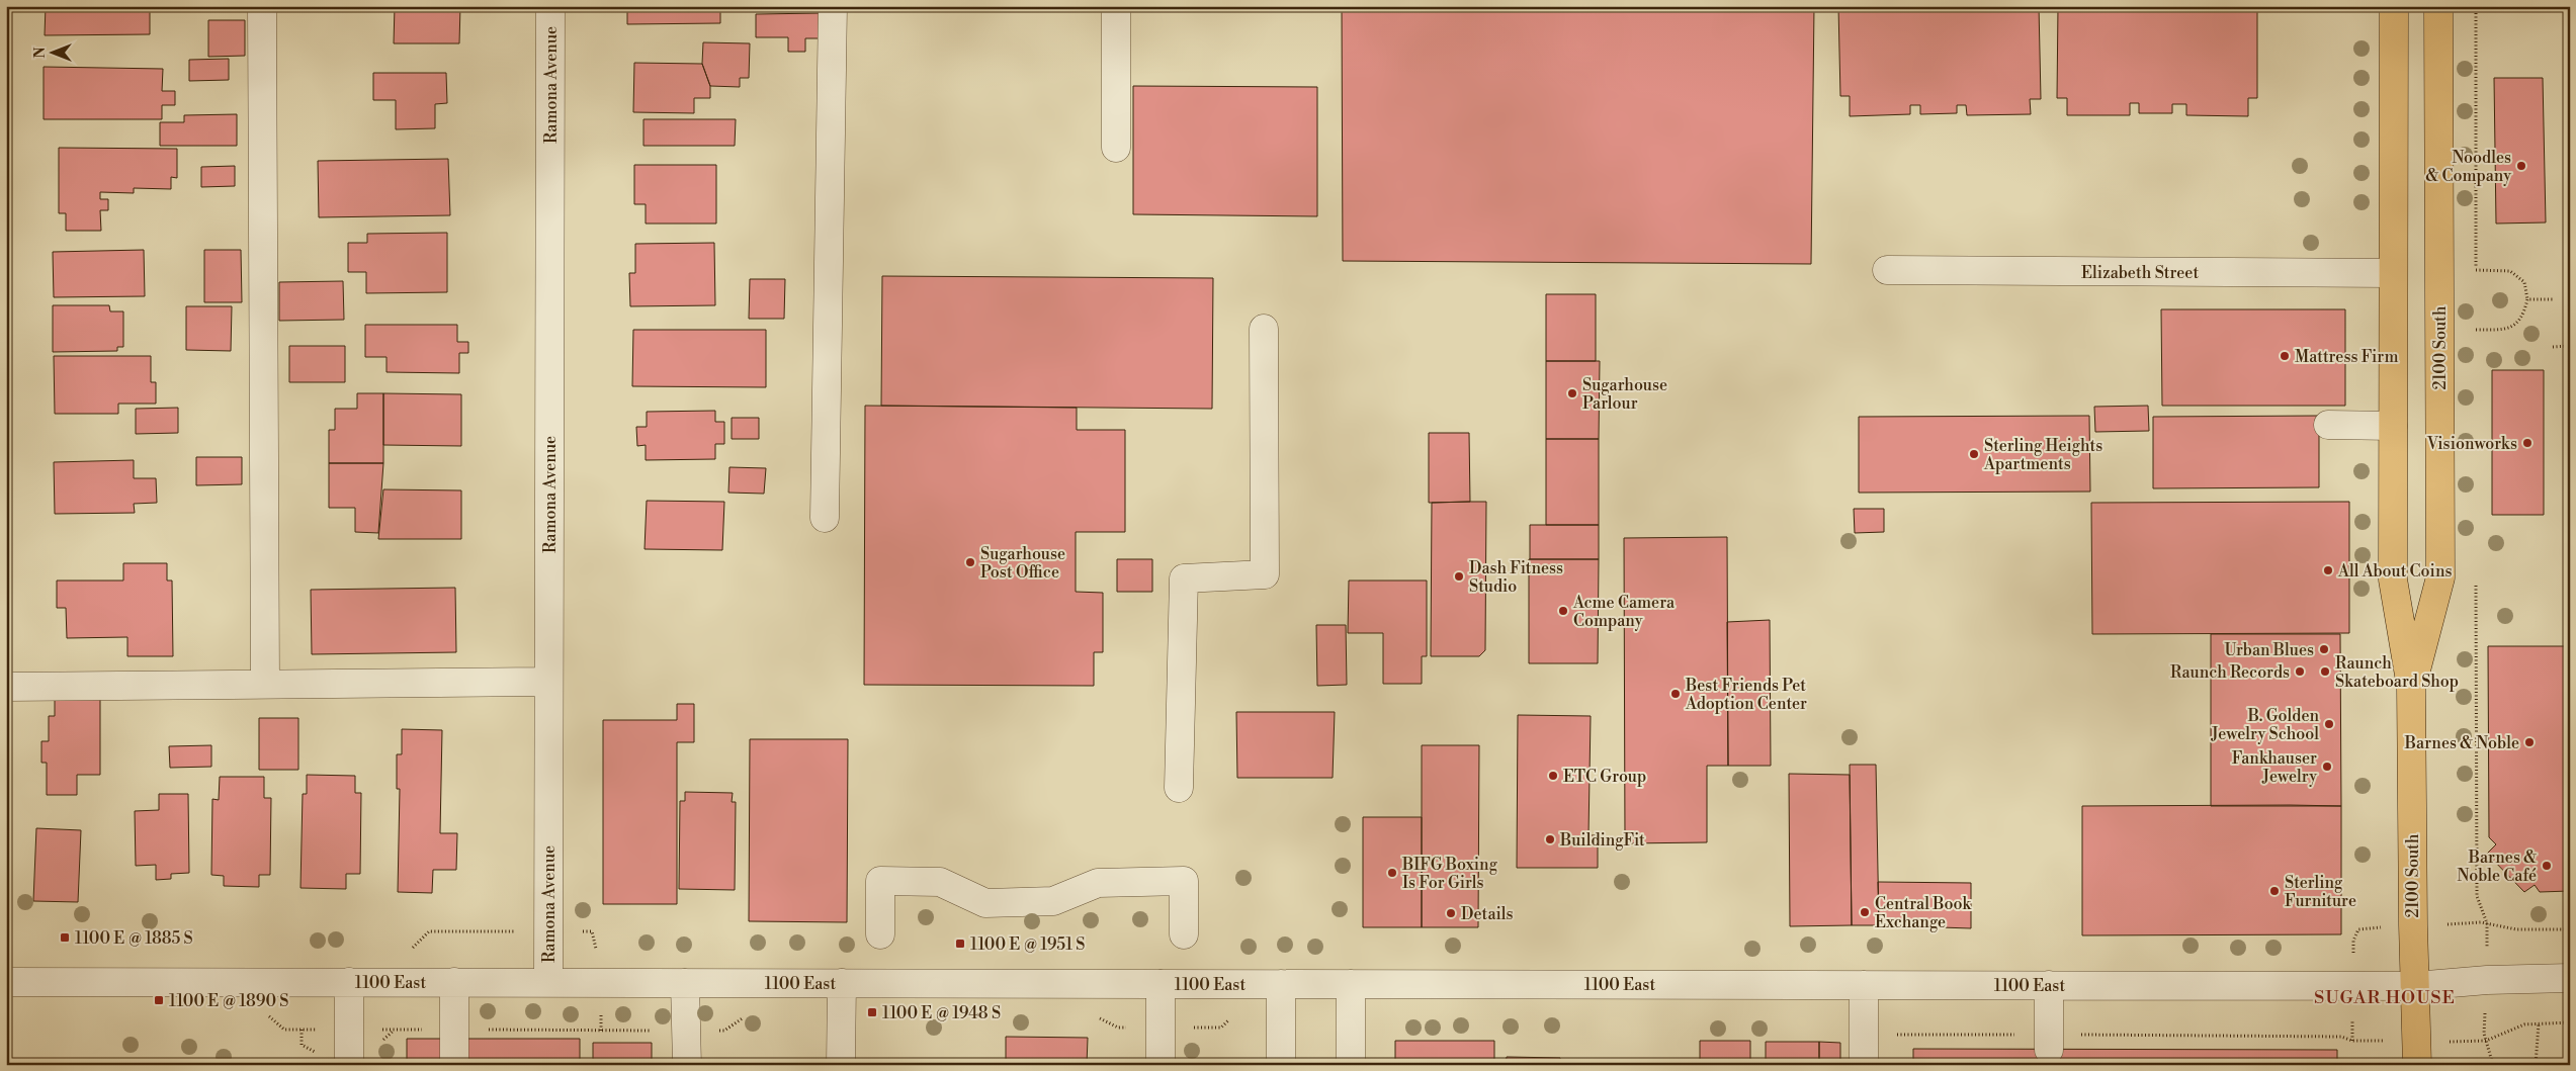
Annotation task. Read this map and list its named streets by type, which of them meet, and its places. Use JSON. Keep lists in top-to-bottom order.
{
  "streets": {
    "main road": ["2100 South"],
    "street": ["Ramona Avenue", "Elizabeth Street", "1100 East"]
  },
  "crossings": [
    ["Ramona Avenue", "1100 East"],
    ["Elizabeth Street", "2100 South"],
    ["2100 South", "1100 East"]
  ],
  "districts": ["SUGAR HOUSE"],
  "places": {
    "other": [
      "Noodles & Company",
      "Mattress Firm",
      "Sugarhouse Parlour",
      "Visionworks",
      "Sterling Heights Apartments",
      "Sugarhouse Post Office",
      "All About Coins",
      "Dash Fitness Studio",
      "Acme Camera Company",
      "Urban Blues",
      "Raunch Records",
      "Raunch Skateboard Shop",
      "Best Friends Pet Adoption Center",
      "B. Golden Jewelry School",
      "Barnes & Noble",
      "Fankhauser Jewelry",
      "ETC Group",
      "BuildingFit",
      "Barnes & Noble Café",
      "BIFG Boxing Is For Girls",
      "Sterling Furniture",
      "Central Book Exchange",
      "Details"
    ],
    "transit": [
      "1100 E @ 1885 S",
      "1100 E @ 1951 S",
      "1100 E @ 1890 S",
      "1100 E @ 1948 S"
    ]
  },
  "north": "left"
}
